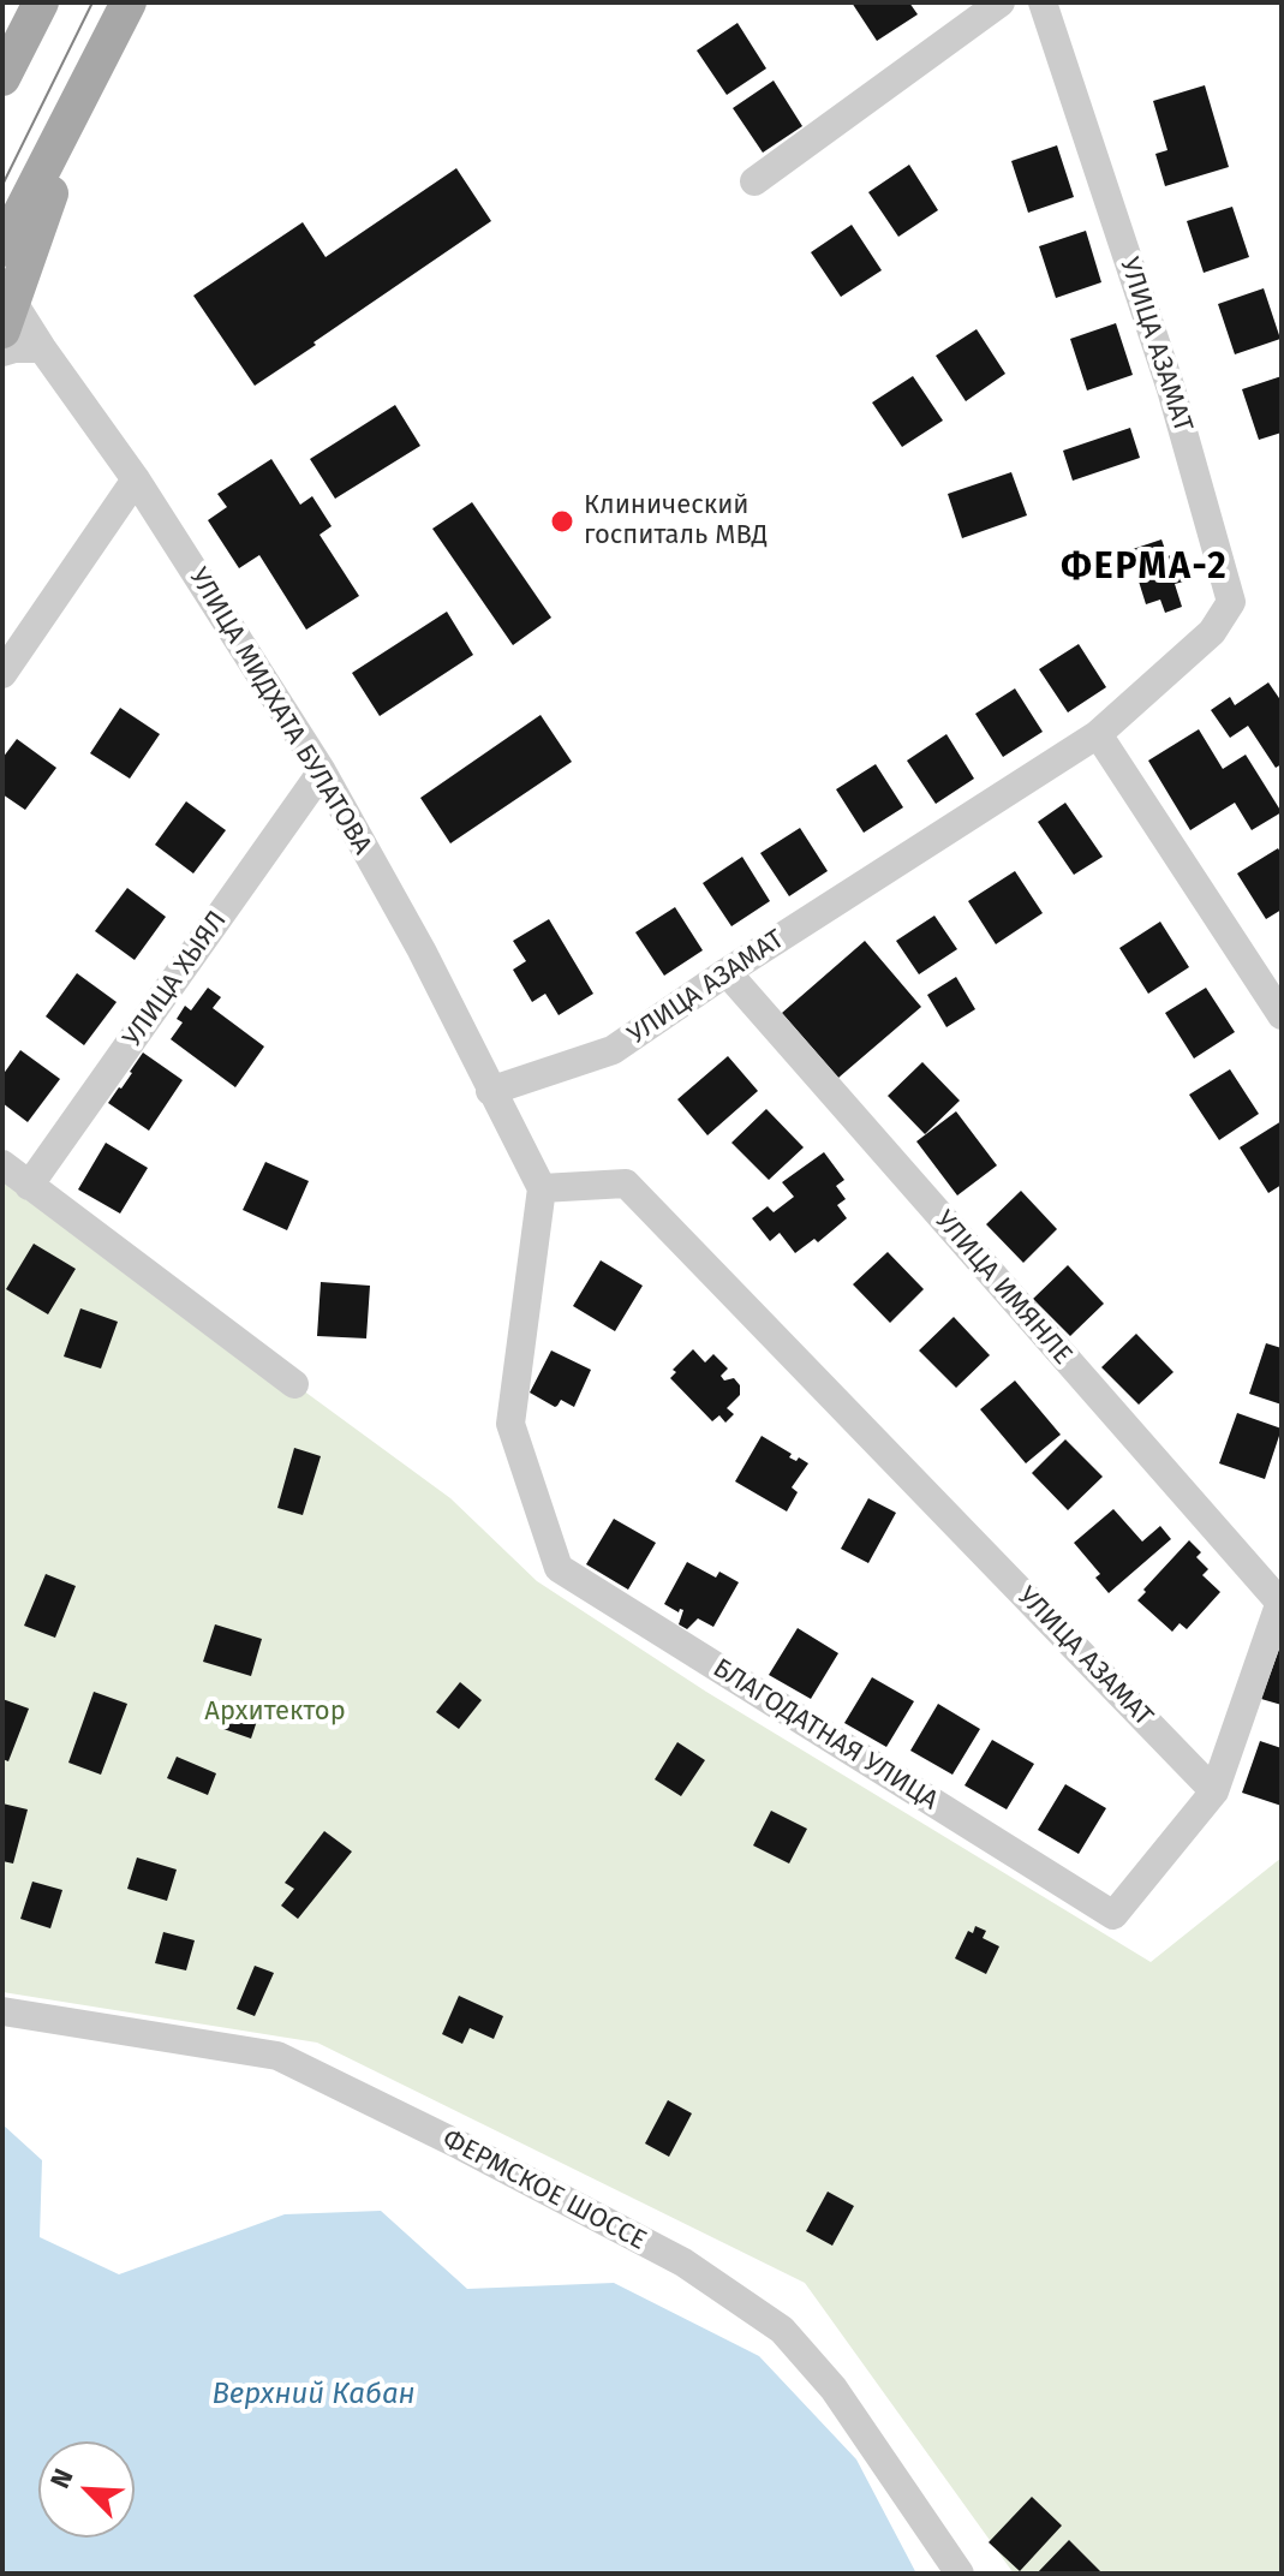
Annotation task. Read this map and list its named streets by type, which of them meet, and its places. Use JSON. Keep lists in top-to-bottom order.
{
  "streets": {
    "street": [
      "УЛИЦА АЗАМАТ",
      "УЛИЦА МИДХАТА БУЛАТОВА",
      "УЛИЦА ХЫЯЛ",
      "УЛИЦА ИМЯНЛЕ",
      "БЛАГОДАТНАЯ УЛИЦА",
      "ФЕРМСКОЕ ШОССЕ"
    ]
  },
  "crossings": [
    ["УЛИЦА АЗАМАТ", "УЛИЦА МИДХАТА БУЛАТОВА"],
    ["УЛИЦА АЗАМАТ", "УЛИЦА ИМЯНЛЕ"],
    ["УЛИЦА АЗАМАТ", "БЛАГОДАТНАЯ УЛИЦА"],
    ["УЛИЦА МИДХАТА БУЛАТОВА", "УЛИЦА ХЫЯЛ"],
    ["УЛИЦА ИМЯНЛЕ", "БЛАГОДАТНАЯ УЛИЦА"]
  ],
  "districts": ["ФЕРМА-2"],
  "water": ["Верхний Кабан"],
  "parks": ["Архитектор"],
  "places": ["Клинический госпиталь МВД"],
  "north": "top left"
}
